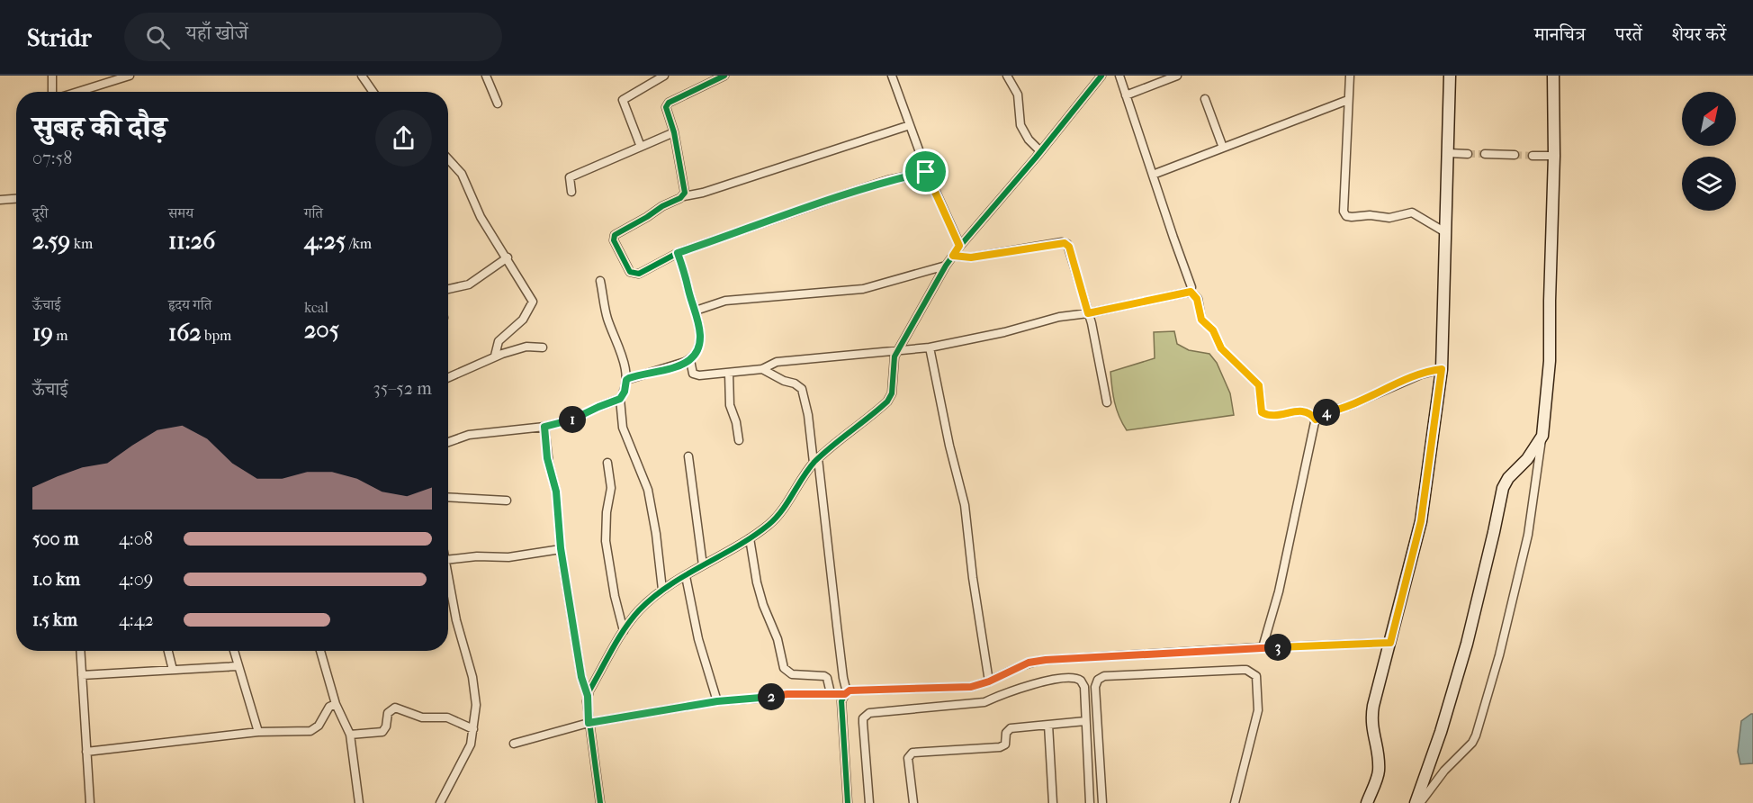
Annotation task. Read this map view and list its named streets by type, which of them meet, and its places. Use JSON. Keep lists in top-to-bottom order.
{
  "north": "top right",
  "page": {
    "header": "Stridr",
    "search": "यहाँ खोजें",
    "nav": ["मानचित्र", "परतें", "शेयर करें"],
    "heading": ["सुबह की दौड़", "07:58"],
    "stats": [
      ["दूरी", "2.59 km"],
      ["समय", "11:26"],
      ["गति", "4:25 /km"],
      ["ऊँचाई", "19 m"],
      ["हृदय गति", "162 bpm"],
      ["kcal", "205"]
    ],
    "chart": ["ऊँचाई", "35–52 m"],
    "pins": [
      "4",
      "1",
      "3",
      "2"
    ],
    "list": [
      {
        "name": "500 m",
        "note": "4:08"
      },
      {
        "name": "1.0 km",
        "note": "4:09"
      },
      {
        "name": "1.5 km",
        "note": "4:42"
      }
    ]
  }
}
